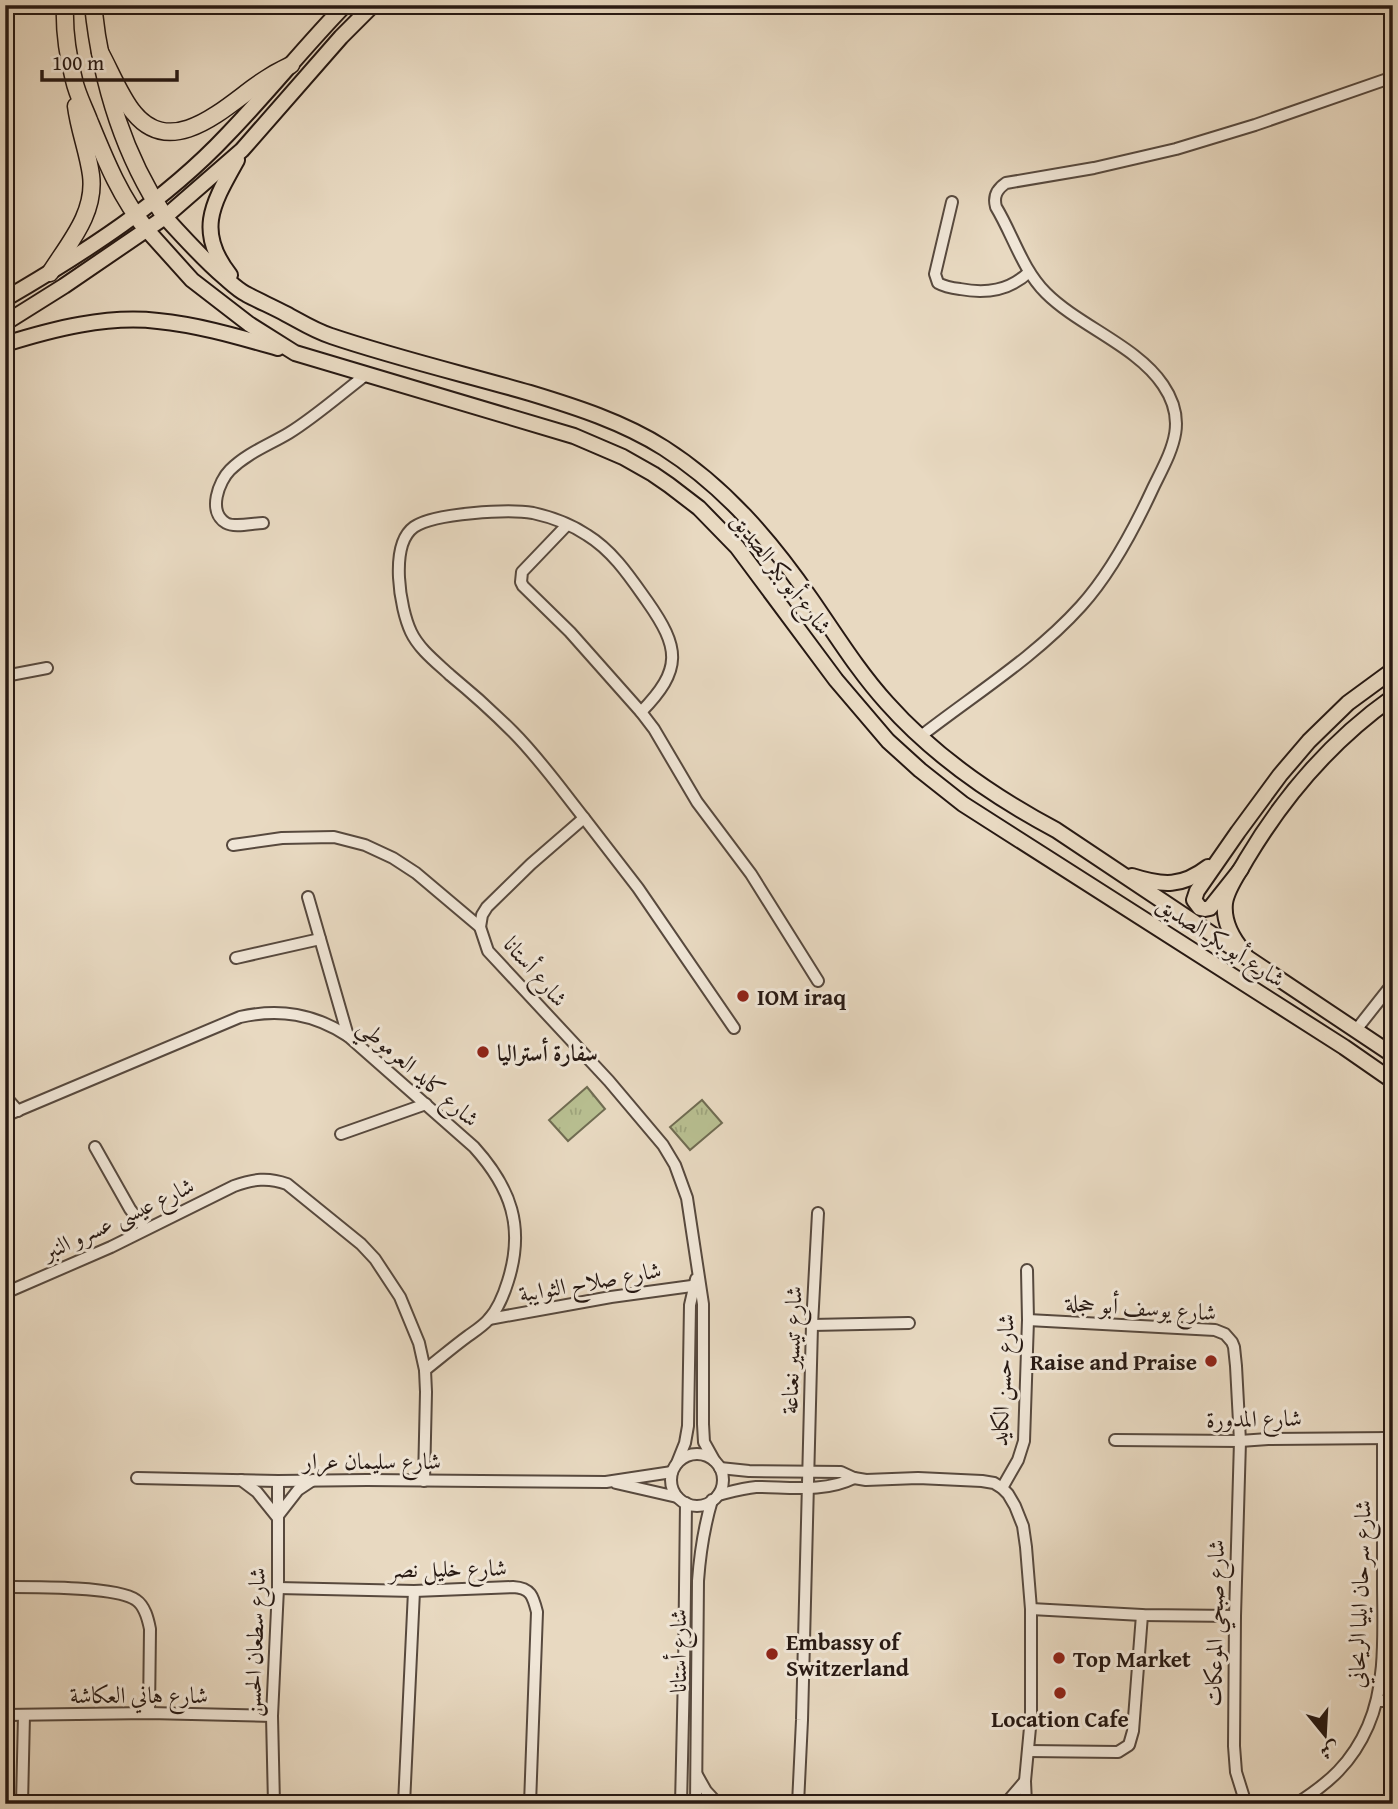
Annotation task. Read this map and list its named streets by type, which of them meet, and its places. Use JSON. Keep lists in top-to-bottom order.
{
  "streets": {
    "highway": ["شارع أبو بكر الصديق"],
    "street": [
      "شارع أستانا",
      "شارع كايد العرموطي",
      "شارع عيسى عسرو النبر",
      "شارع صلاح الثوايبة",
      "شارع يوسف أبو حجلة",
      "شارع تيسير نعناعة",
      "شارع حسن الكايد",
      "شارع المدورة",
      "شارع سليمان عرار",
      "شارع خليل نصر",
      "شارع سرحان ايليا الريحاني",
      "شارع صبحي الموعكات",
      "شارع سطعان الحسن",
      "شارع هاني العكاشة"
    ]
  },
  "crossings": [
    ["شارع أستانا", "شارع صلاح الثوايبة"],
    ["شارع أستانا", "شارع سليمان عرار"],
    ["شارع كايد العرموطي", "شارع عيسى عسرو النبر"],
    ["شارع كايد العرموطي", "شارع صلاح الثوايبة"],
    ["شارع يوسف أبو حجلة", "شارع حسن الكايد"],
    ["شارع يوسف أبو حجلة", "شارع المدورة"],
    ["شارع يوسف أبو حجلة", "شارع صبحي الموعكات"],
    ["شارع المدورة", "شارع سرحان ايليا الريحاني"],
    ["شارع المدورة", "شارع صبحي الموعكات"],
    ["شارع سليمان عرار", "شارع سطعان الحسن"],
    ["شارع خليل نصر", "شارع سطعان الحسن"],
    ["شارع سطعان الحسن", "شارع هاني العكاشة"]
  ],
  "places": [
    "IOM iraq",
    "سفارة أستراليا",
    "Raise and Praise",
    "Embassy of Switzerland",
    "Top Market",
    "Location Cafe"
  ],
  "scale_bar": "100 m",
  "north": "bottom"
}
